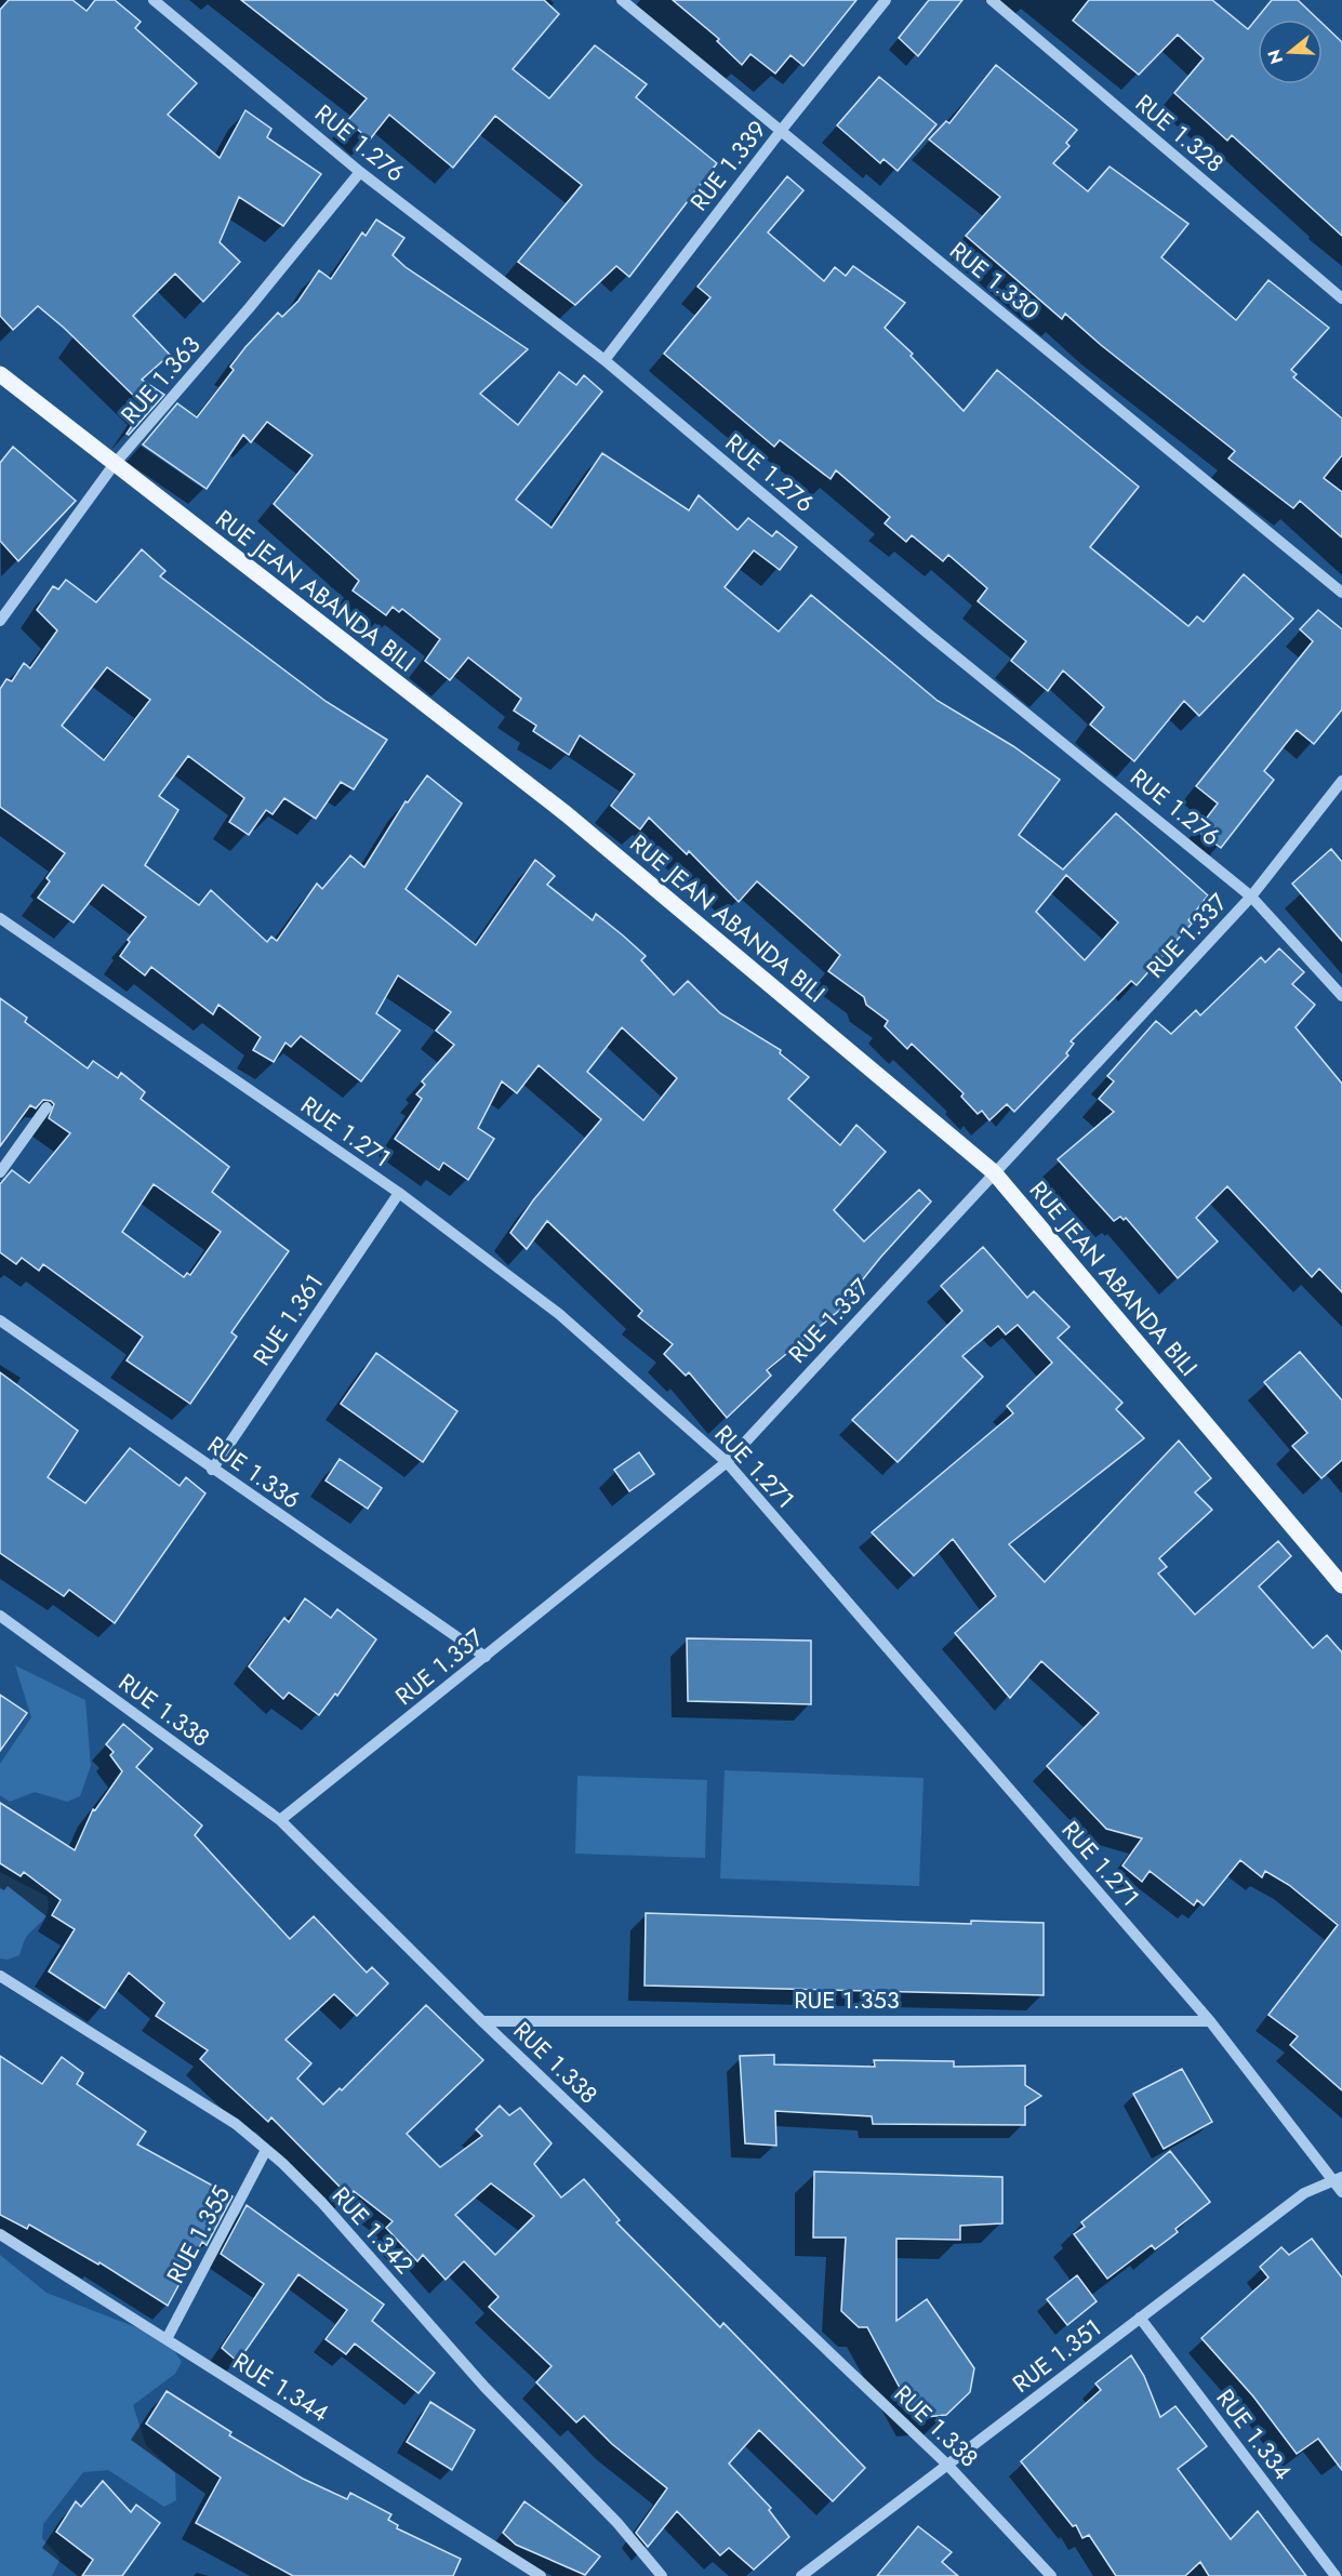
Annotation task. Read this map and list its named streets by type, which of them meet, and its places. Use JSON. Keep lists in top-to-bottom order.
{
  "streets": {
    "main road": ["RUE JEAN ABANDA BILI"],
    "street": [
      "RUE 1.328",
      "RUE 1.276",
      "RUE 1.339",
      "RUE 1.330",
      "RUE 1.363",
      "RUE 1.337",
      "RUE 1.271",
      "RUE 1.361",
      "RUE 1.336",
      "RUE 1.338",
      "RUE 1.353",
      "RUE 1.342",
      "RUE 1.355",
      "RUE 1.351",
      "RUE 1.344",
      "RUE 1.334"
    ]
  },
  "crossings": [
    ["RUE 1.276", "RUE 1.339"],
    ["RUE 1.276", "RUE 1.363"],
    ["RUE 1.276", "RUE 1.337"],
    ["RUE 1.339", "RUE 1.330"],
    ["RUE 1.363", "RUE JEAN ABANDA BILI"],
    ["RUE JEAN ABANDA BILI", "RUE 1.337"],
    ["RUE 1.337", "RUE 1.271"],
    ["RUE 1.337", "RUE 1.336"],
    ["RUE 1.337", "RUE 1.338"],
    ["RUE 1.271", "RUE 1.361"],
    ["RUE 1.271", "RUE 1.353"],
    ["RUE 1.271", "RUE 1.351"],
    ["RUE 1.361", "RUE 1.336"],
    ["RUE 1.338", "RUE 1.353"],
    ["RUE 1.338", "RUE 1.351"],
    ["RUE 1.342", "RUE 1.355"],
    ["RUE 1.355", "RUE 1.344"],
    ["RUE 1.351", "RUE 1.334"]
  ],
  "north": "left"
}
